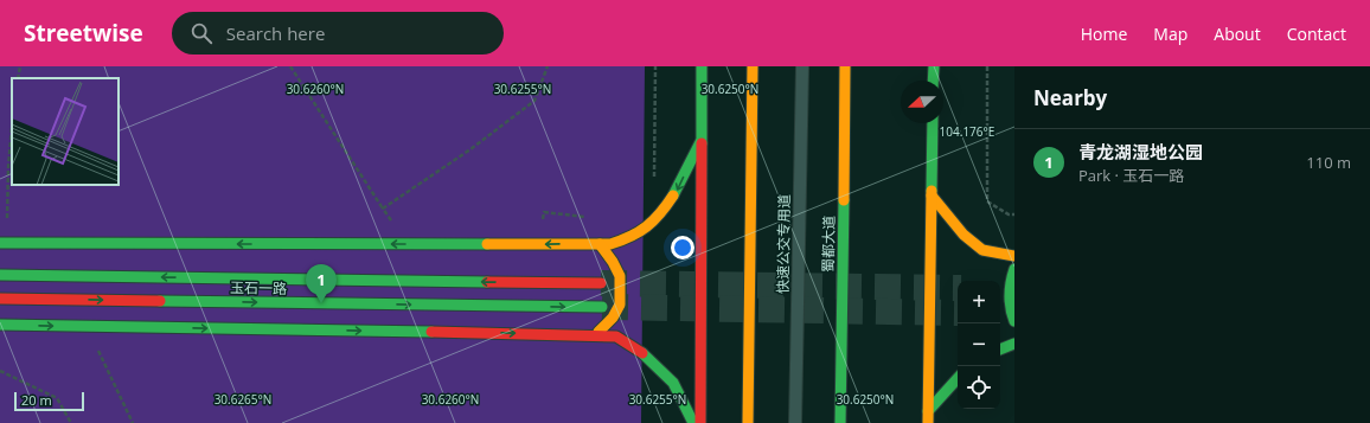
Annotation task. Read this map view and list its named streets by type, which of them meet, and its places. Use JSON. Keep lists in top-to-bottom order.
{
  "streets": {
    "main road": ["蜀都大道", "玉石一路"],
    "lane": ["快速公交专用道"]
  },
  "scale_bar": "20 m",
  "north": "left",
  "page": {
    "header": "Streetwise",
    "search": "Search here",
    "nav": [
      "Home",
      "Map",
      "About",
      "Contact"
    ],
    "heading": "Nearby",
    "list": [
      {
        "mark": "1",
        "name": "青龙湖湿地公园",
        "note": "Park · 玉石一路",
        "value": "110 m"
      }
    ],
    "pins": "1",
    "map_buttons": ["+", "−"],
    "scale": "20 m"
  },
  "coordinates": [
    "30.6260°N",
    "30.6255°N",
    "30.6250°N",
    "104.176°E",
    "30.6265°N"
  ]
}
